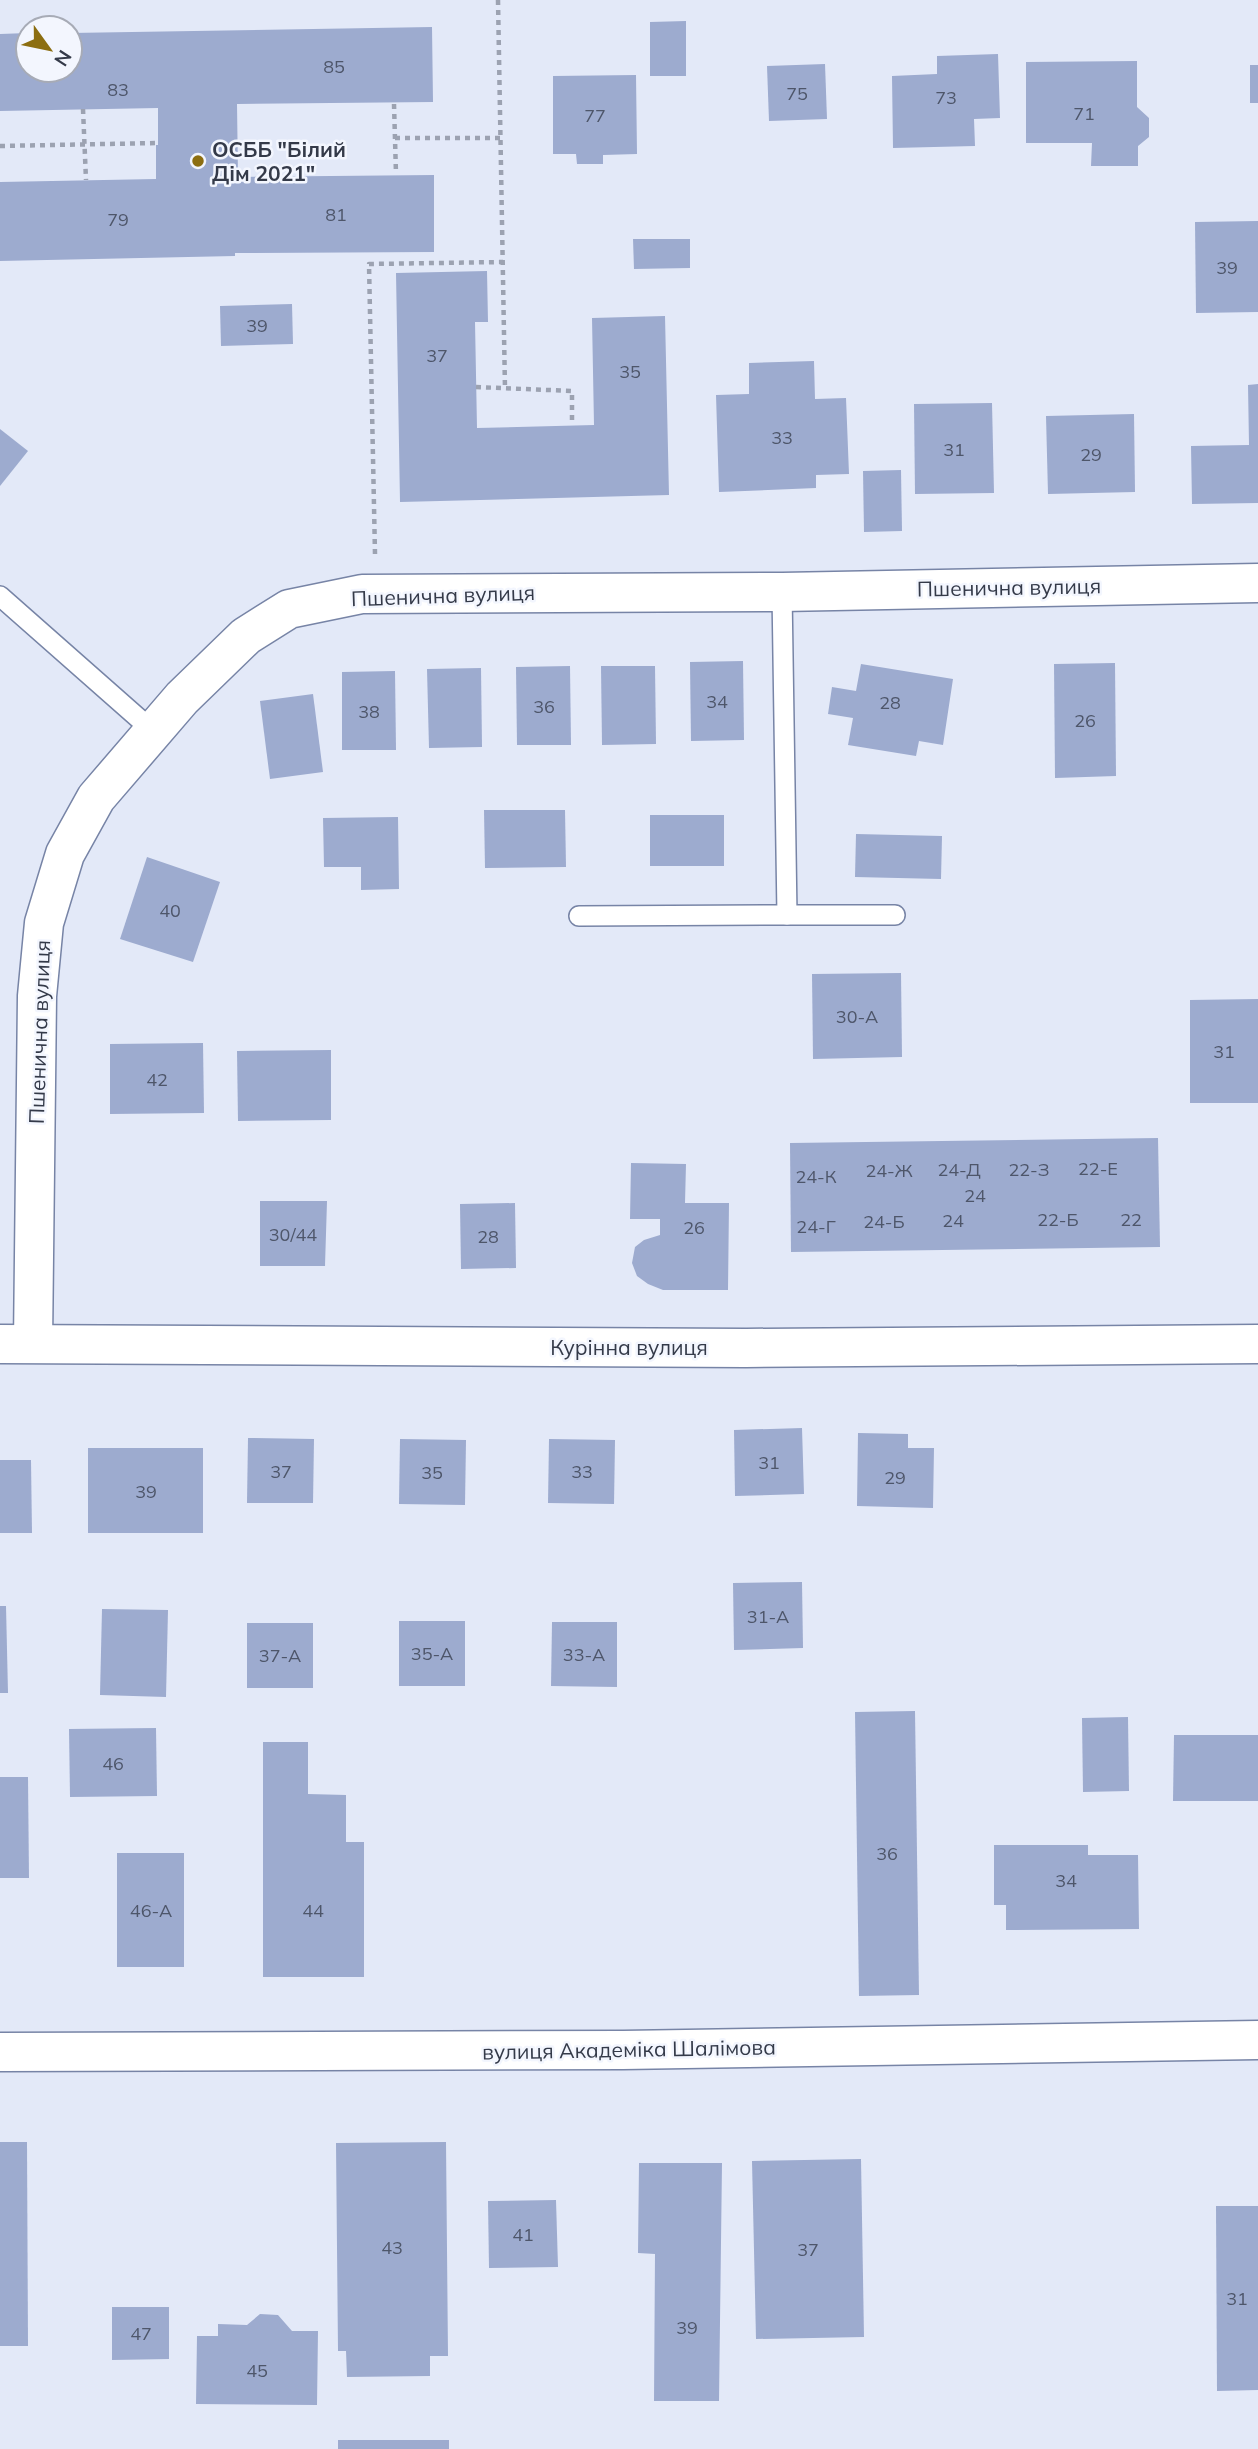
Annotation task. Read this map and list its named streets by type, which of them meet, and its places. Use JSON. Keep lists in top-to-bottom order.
{
  "streets": {
    "street": ["Пшенична вулиця", "Курінна вулиця", "вулиця Академіка Шалімова"]
  },
  "crossings": [
    ["Пшенична вулиця", "Курінна вулиця"]
  ],
  "places": ["ОСББ \"Білий Дім 2021\""],
  "house_numbers": [
    "85",
    "83",
    "75",
    "73",
    "71",
    "77",
    "81",
    "79",
    "39",
    "39",
    "37",
    "35",
    "33",
    "31",
    "29",
    "34",
    "28",
    "36",
    "38",
    "26",
    "40",
    "30-А",
    "31",
    "42",
    "22-Е",
    "24-Д",
    "22-З",
    "24-Ж",
    "24-К",
    "24",
    "22-Б",
    "22",
    "24",
    "24-Б",
    "24-Г",
    "26",
    "30/44",
    "28",
    "31",
    "37",
    "33",
    "35",
    "29",
    "39",
    "31-А",
    "35-А",
    "33-А",
    "37-А",
    "46",
    "36",
    "34",
    "46-А",
    "44",
    "41",
    "43",
    "37",
    "31",
    "39",
    "47",
    "45"
  ],
  "north": "bottom right"
}
